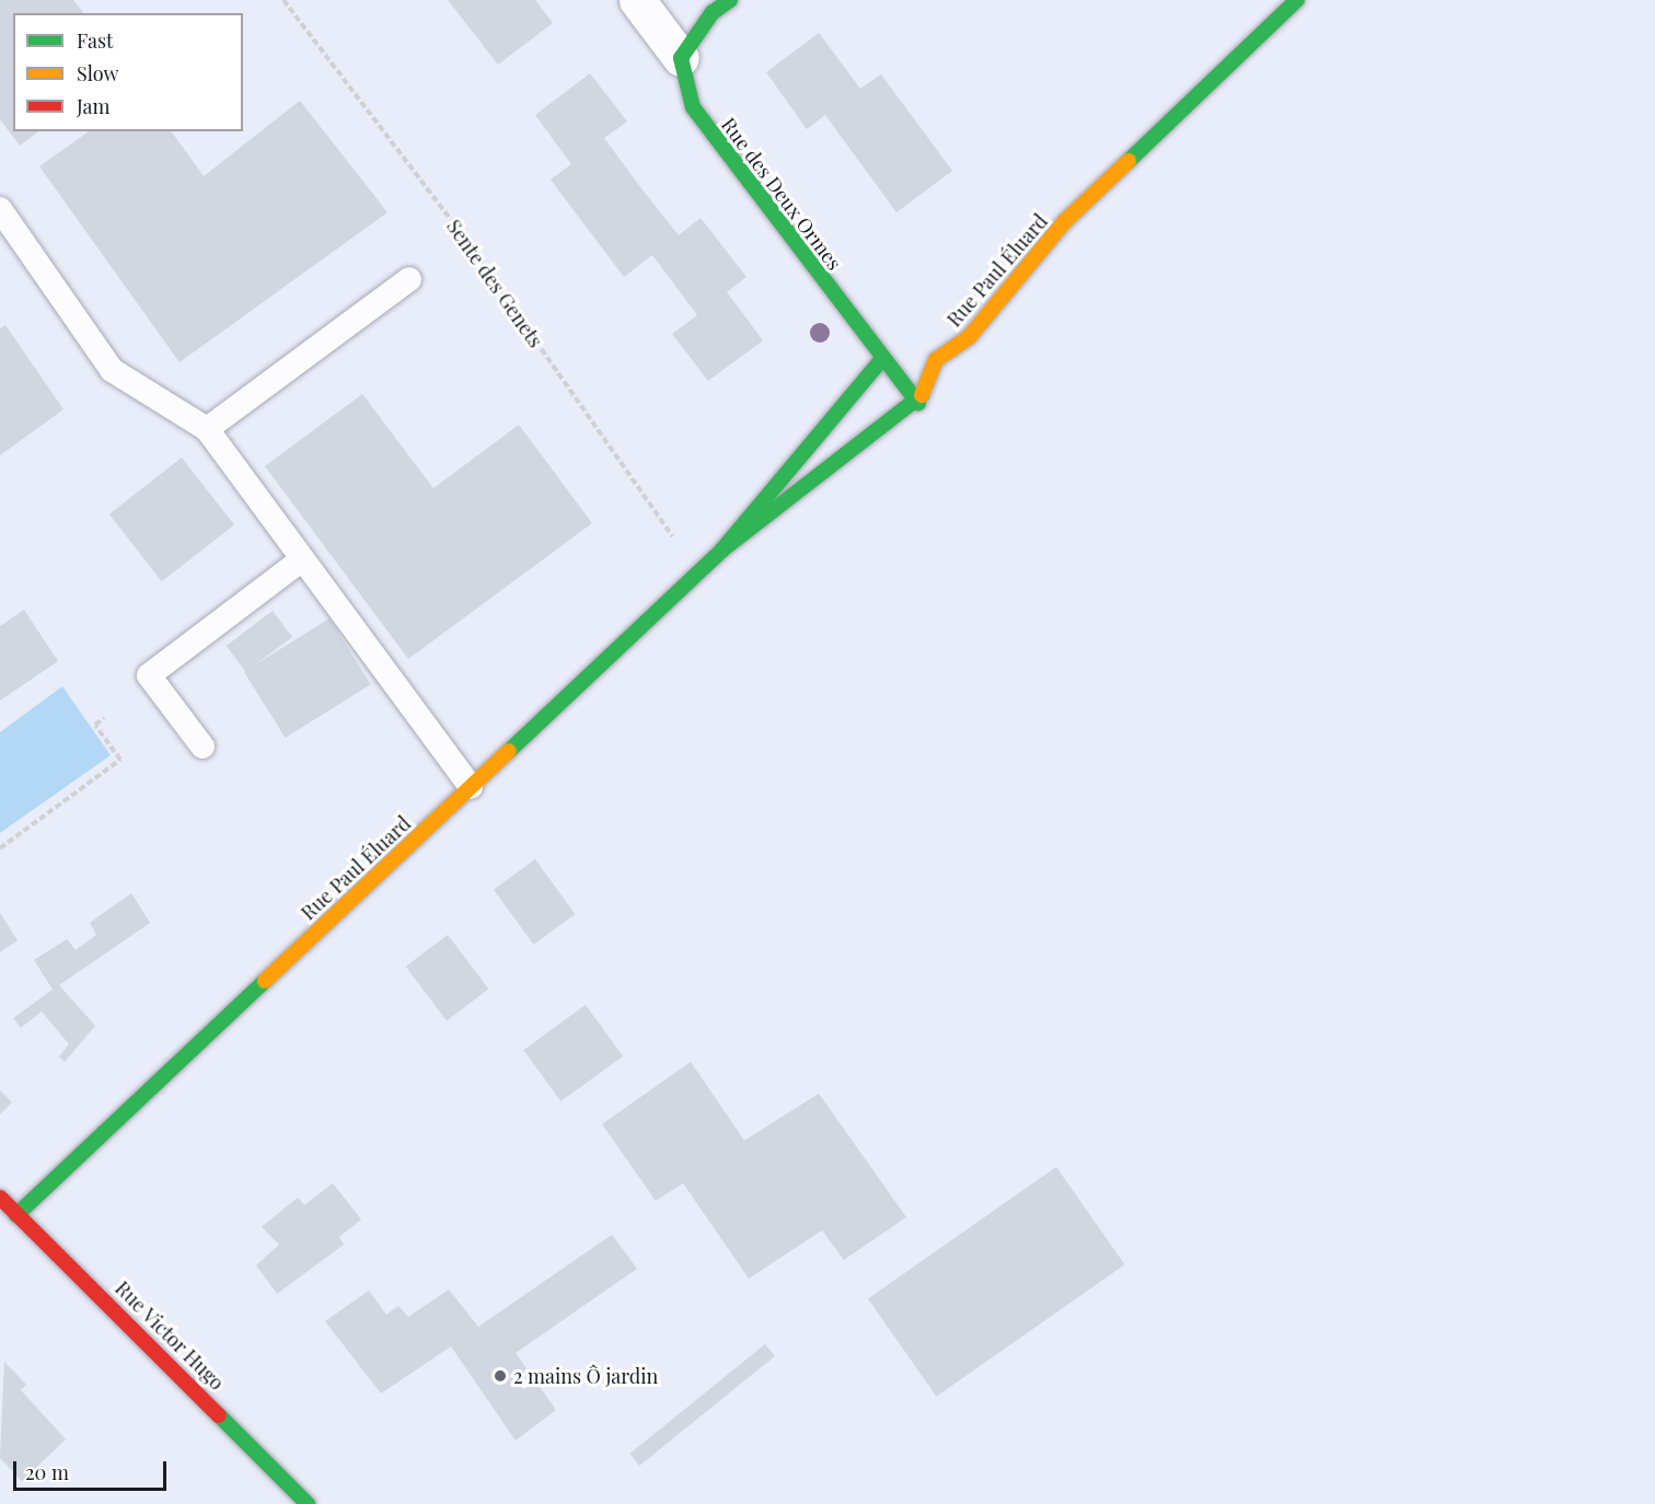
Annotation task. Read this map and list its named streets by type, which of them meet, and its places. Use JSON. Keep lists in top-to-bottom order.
{
  "streets": {
    "street": ["Rue des Deux Ormes", "Rue Paul Éluard", "Rue Victor Hugo"],
    "path": ["Sente des Genets"]
  },
  "crossings": [
    ["Rue des Deux Ormes", "Rue Paul Éluard"],
    ["Rue Paul Éluard", "Sente des Genets"],
    ["Rue Paul Éluard", "Rue Victor Hugo"]
  ],
  "places": ["2 mains Ô jardin"],
  "legend": ["Fast", "Slow", "Jam"],
  "scale_bar": "20 m"
}
